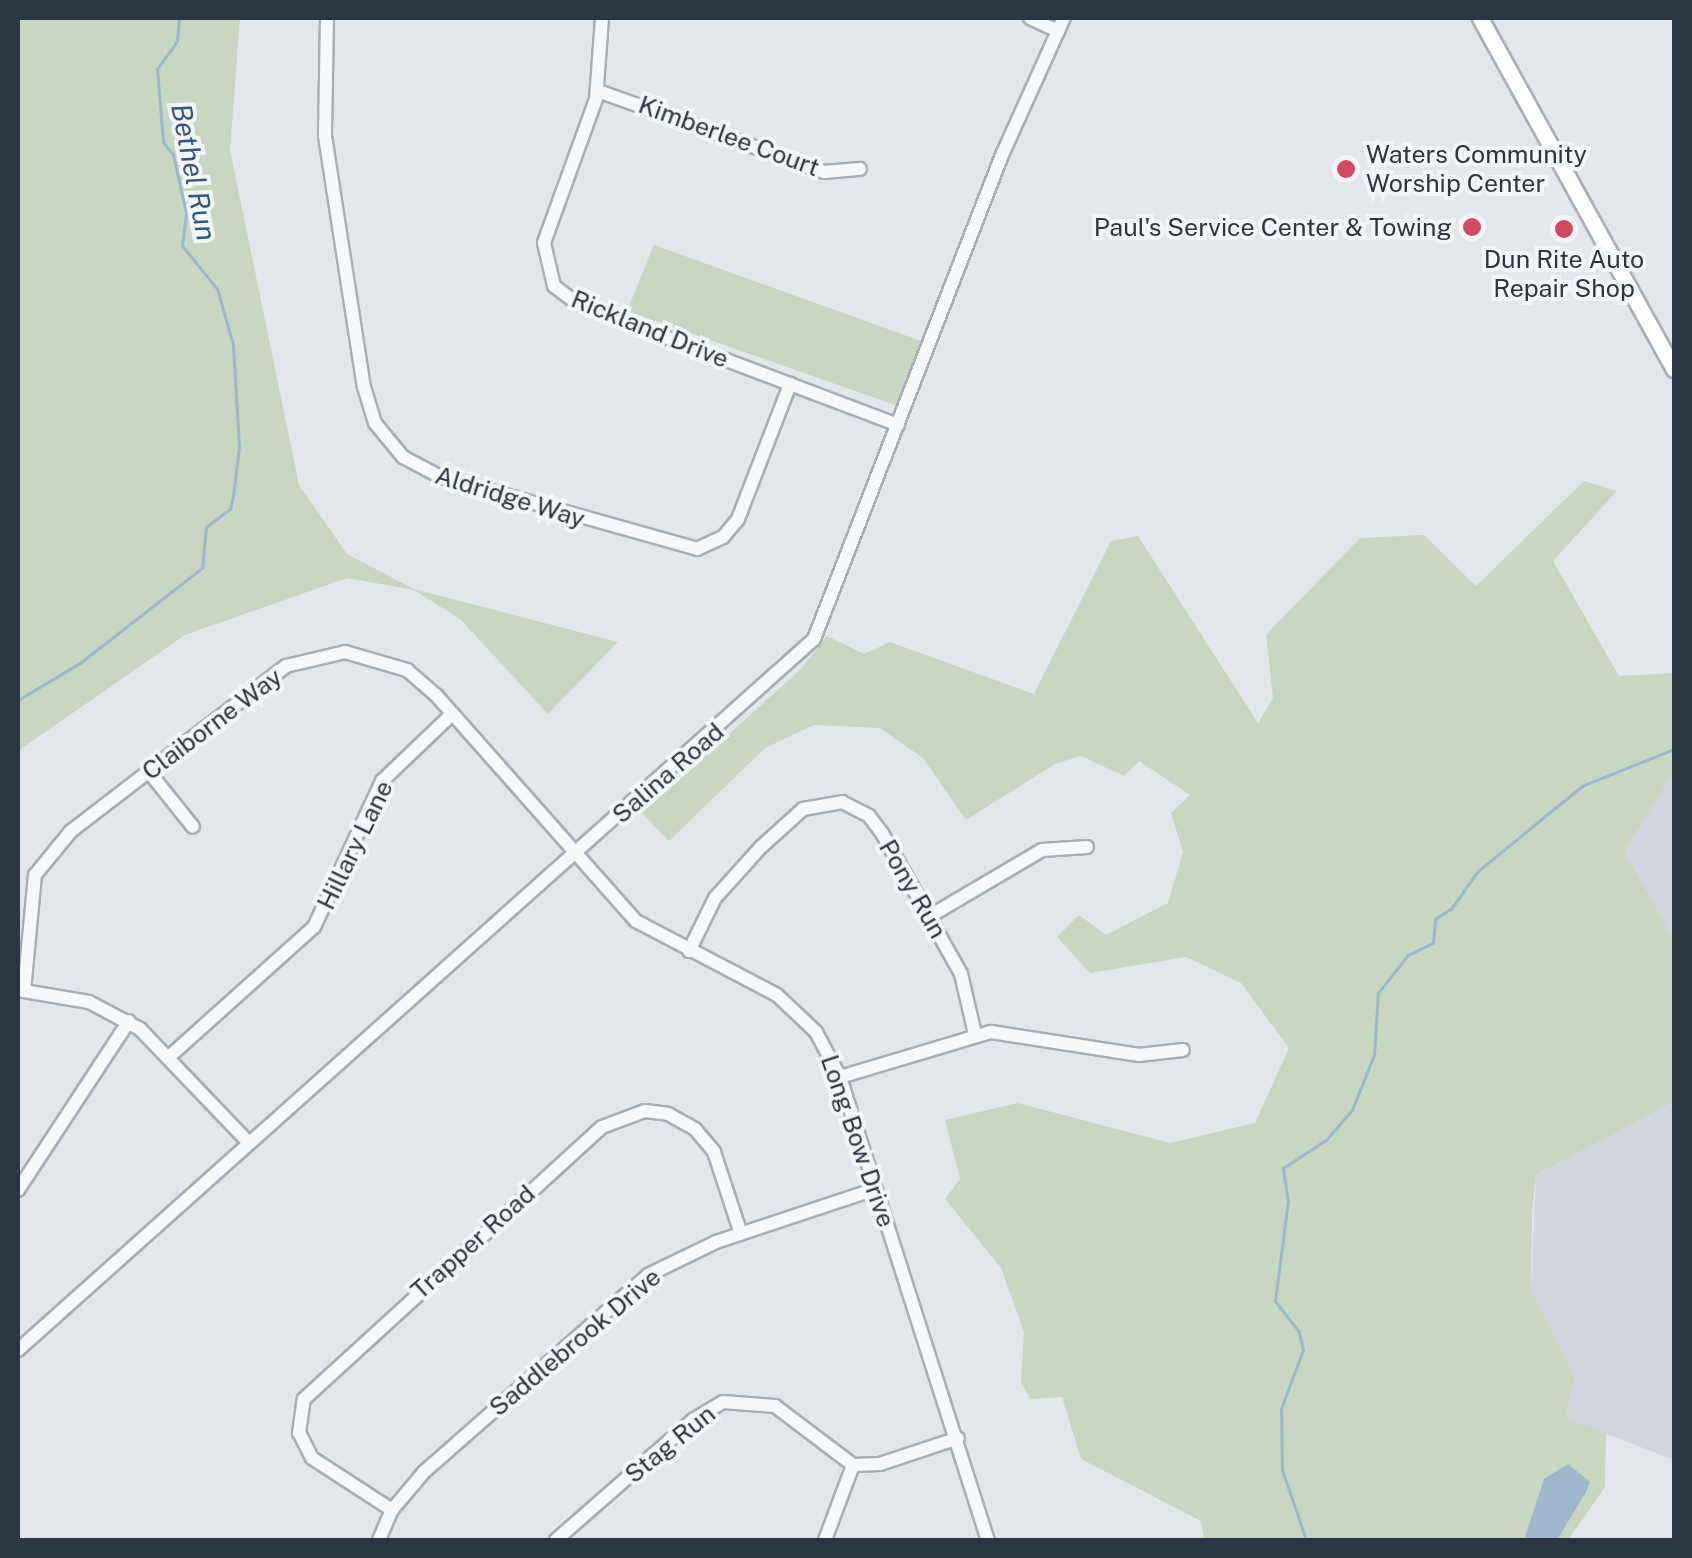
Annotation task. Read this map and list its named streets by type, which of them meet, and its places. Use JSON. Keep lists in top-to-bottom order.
{
  "streets": {
    "street": [
      "Kimberlee Court",
      "Rickland Drive",
      "Aldridge Way",
      "Claiborne Way",
      "Salina Road",
      "Hillary Lane",
      "Pony Run",
      "Long Bow Drive",
      "Trapper Road",
      "Saddlebrook Drive",
      "Stag Run"
    ]
  },
  "crossings": [
    ["Kimberlee Court", "Rickland Drive"],
    ["Rickland Drive", "Aldridge Way"],
    ["Rickland Drive", "Salina Road"],
    ["Claiborne Way", "Salina Road"],
    ["Claiborne Way", "Hillary Lane"],
    ["Claiborne Way", "Long Bow Drive"],
    ["Salina Road", "Long Bow Drive"],
    ["Pony Run", "Long Bow Drive"],
    ["Long Bow Drive", "Saddlebrook Drive"],
    ["Trapper Road", "Saddlebrook Drive"]
  ],
  "water": ["Bethel Run"],
  "places": ["Waters Community Worship Center", "Paul's Service Center & Towing", "Dun Rite Auto Repair Shop"]
}
